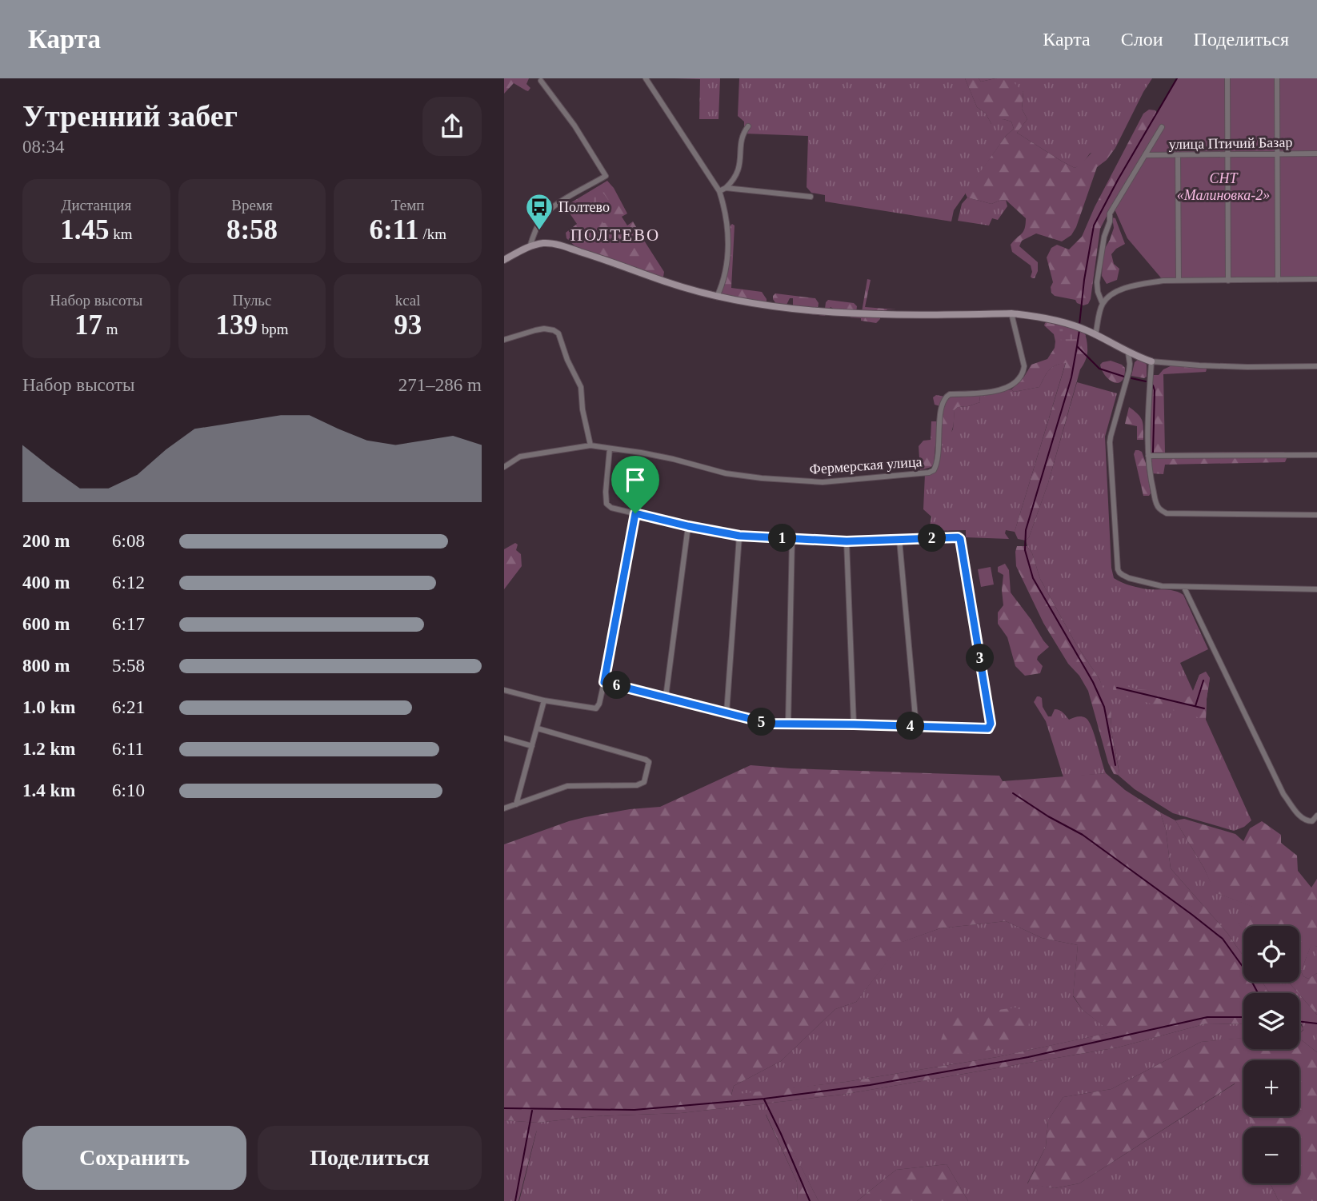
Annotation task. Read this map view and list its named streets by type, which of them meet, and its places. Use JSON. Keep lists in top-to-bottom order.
{
  "streets": {
    "street": ["улица Птичий Базар", "Фермерская улица"]
  },
  "districts": ["ПОЛТЕВО"],
  "parks": ["СНТ «Малиновка-2»"],
  "places": {
    "bus stop": ["Полтево"]
  },
  "page": {
    "header": "Карта",
    "nav": ["Карта", "Слои", "Поделиться"],
    "heading": ["Утренний забег", "08:34"],
    "stats": [
      ["Дистанция", "1.45 km"],
      ["Время", "8:58"],
      ["Темп", "6:11 /km"],
      ["Набор высоты", "17 m"],
      ["Пульс", "139 bpm"],
      ["kcal", "93"]
    ],
    "chart": ["Набор высоты", "271–286 m"],
    "list": [
      {
        "name": "200 m",
        "note": "6:08"
      },
      {
        "name": "400 m",
        "note": "6:12"
      },
      {
        "name": "600 m",
        "note": "6:17"
      },
      {
        "name": "800 m",
        "note": "5:58"
      },
      {
        "name": "1.0 km",
        "note": "6:21"
      },
      {
        "name": "1.2 km",
        "note": "6:11"
      },
      {
        "name": "1.4 km",
        "note": "6:10"
      }
    ],
    "pins": [
      "1",
      "2",
      "3",
      "6",
      "5",
      "4"
    ],
    "map_buttons": ["+", "−"],
    "buttons": ["Сохранить", "Поделиться"]
  }
}
